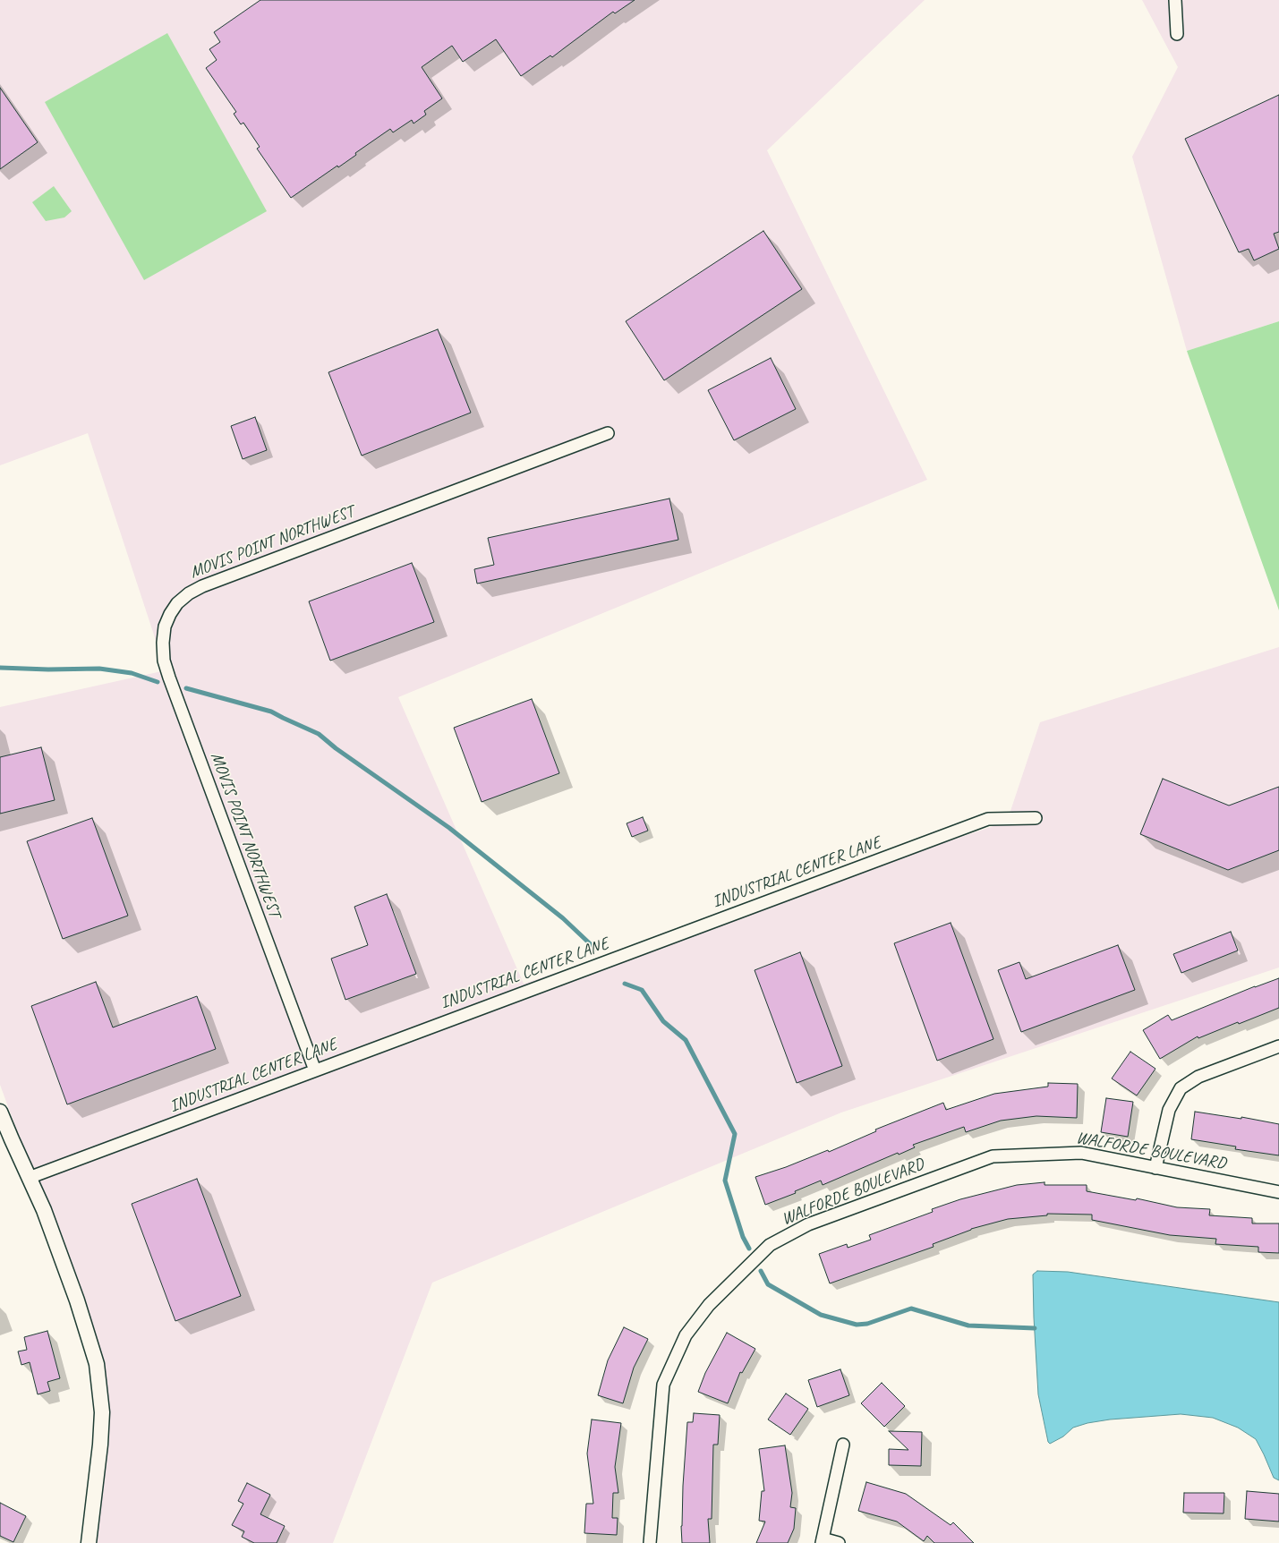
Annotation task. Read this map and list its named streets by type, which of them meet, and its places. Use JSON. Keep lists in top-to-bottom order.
{
  "streets": {
    "street": ["MOVIS POINT NORTHWEST", "INDUSTRIAL CENTER LANE", "WALFORDE BOULEVARD"]
  },
  "crossings": [
    ["MOVIS POINT NORTHWEST", "INDUSTRIAL CENTER LANE"]
  ]
}
